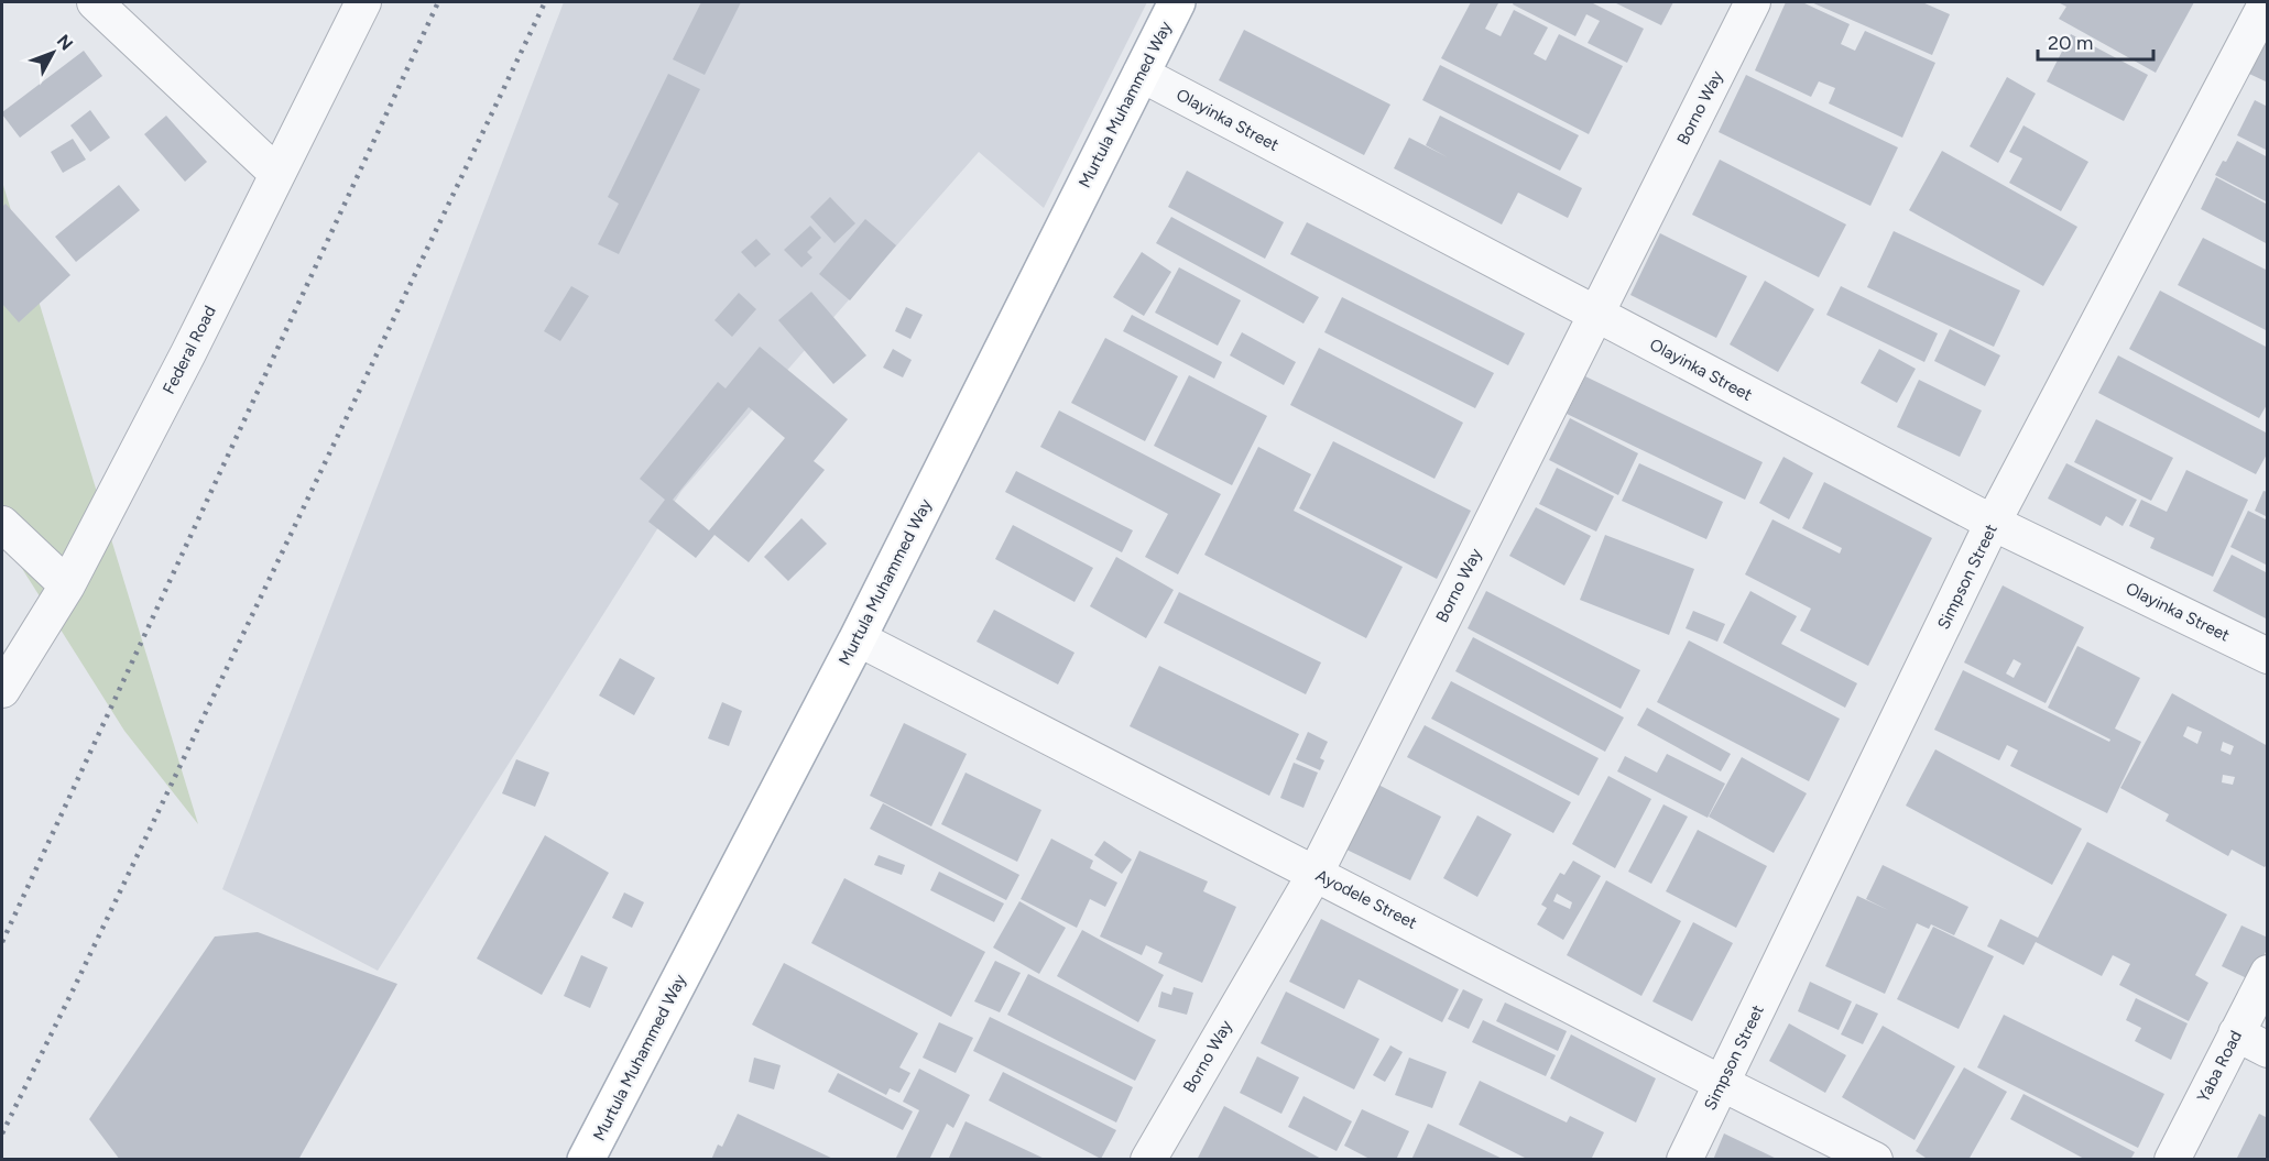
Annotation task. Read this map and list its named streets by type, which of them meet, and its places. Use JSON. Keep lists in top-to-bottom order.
{
  "streets": {
    "main road": ["Murtula Muhammed Way"],
    "street": [
      "Borno Way",
      "Olayinka Street",
      "Federal Road",
      "Simpson Street",
      "Ayodele Street",
      "Yaba Road"
    ]
  },
  "crossings": [
    ["Murtula Muhammed Way", "Olayinka Street"],
    ["Murtula Muhammed Way", "Ayodele Street"],
    ["Borno Way", "Olayinka Street"],
    ["Borno Way", "Ayodele Street"],
    ["Olayinka Street", "Simpson Street"],
    ["Simpson Street", "Ayodele Street"]
  ],
  "scale_bar": "20 m",
  "north": "top right"
}
